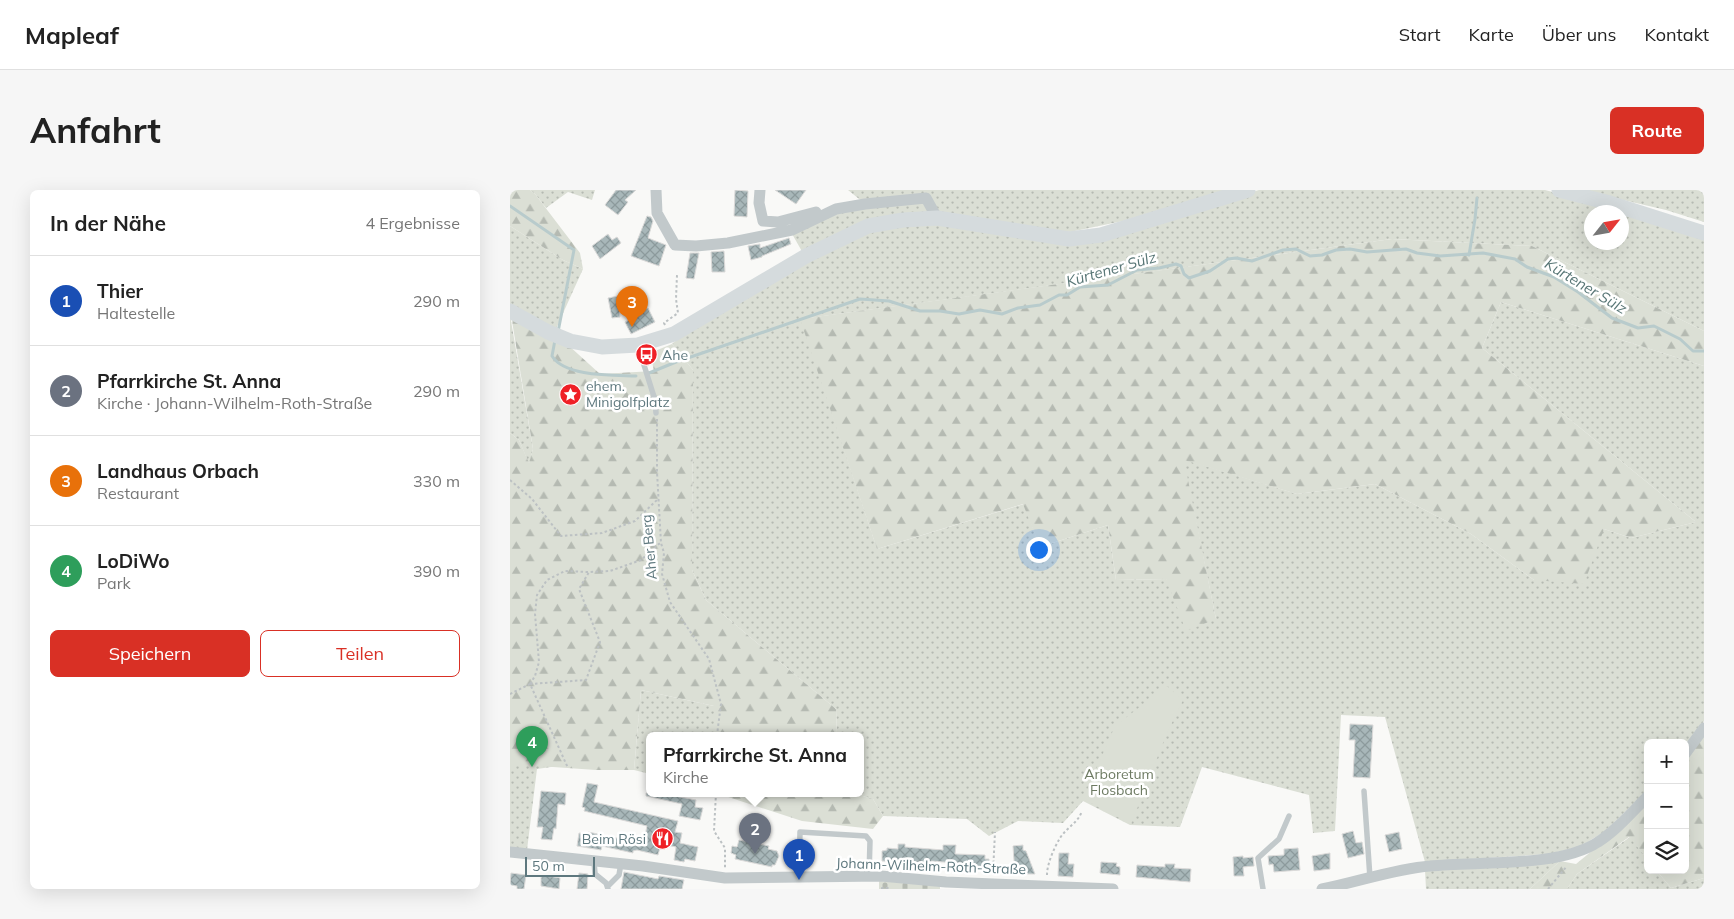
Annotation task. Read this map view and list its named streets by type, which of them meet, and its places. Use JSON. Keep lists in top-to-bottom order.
{
  "streets": {
    "street": ["Johann-Wilhelm-Roth-Straße"],
    "path": ["Aher Berg"]
  },
  "water": ["Kürtener Sülz"],
  "parks": ["Arboretum Flosbach"],
  "places": {
    "bus stop": ["Ahe"],
    "place": ["ehem. Minigolfplatz"],
    "restaurant": ["Beim Rösi"]
  },
  "scale_bar": "50 m",
  "north": "top right",
  "page": {
    "header": "Mapleaf",
    "nav": [
      "Start",
      "Karte",
      "Über uns",
      "Kontakt"
    ],
    "buttons": [
      "Route",
      ["Speichern", "Teilen"]
    ],
    "title": "Anfahrt",
    "heading": ["In der Nähe", "4 Ergebnisse"],
    "list": [
      {
        "mark": "1",
        "name": "Thier",
        "note": "Haltestelle",
        "value": "290 m"
      },
      {
        "mark": "2",
        "name": "Pfarrkirche St. Anna",
        "note": "Kirche · Johann-Wilhelm-Roth-Straße",
        "value": "290 m"
      },
      {
        "mark": "3",
        "name": "Landhaus Orbach",
        "note": "Restaurant",
        "value": "330 m"
      },
      {
        "mark": "4",
        "name": "LoDiWo",
        "note": "Park",
        "value": "390 m"
      }
    ],
    "pins": [
      "3",
      "4",
      "2",
      "1"
    ],
    "popup": ["Pfarrkirche St. Anna", "Kirche"],
    "map_buttons": ["+", "−"],
    "scale": "50 m"
  }
}
